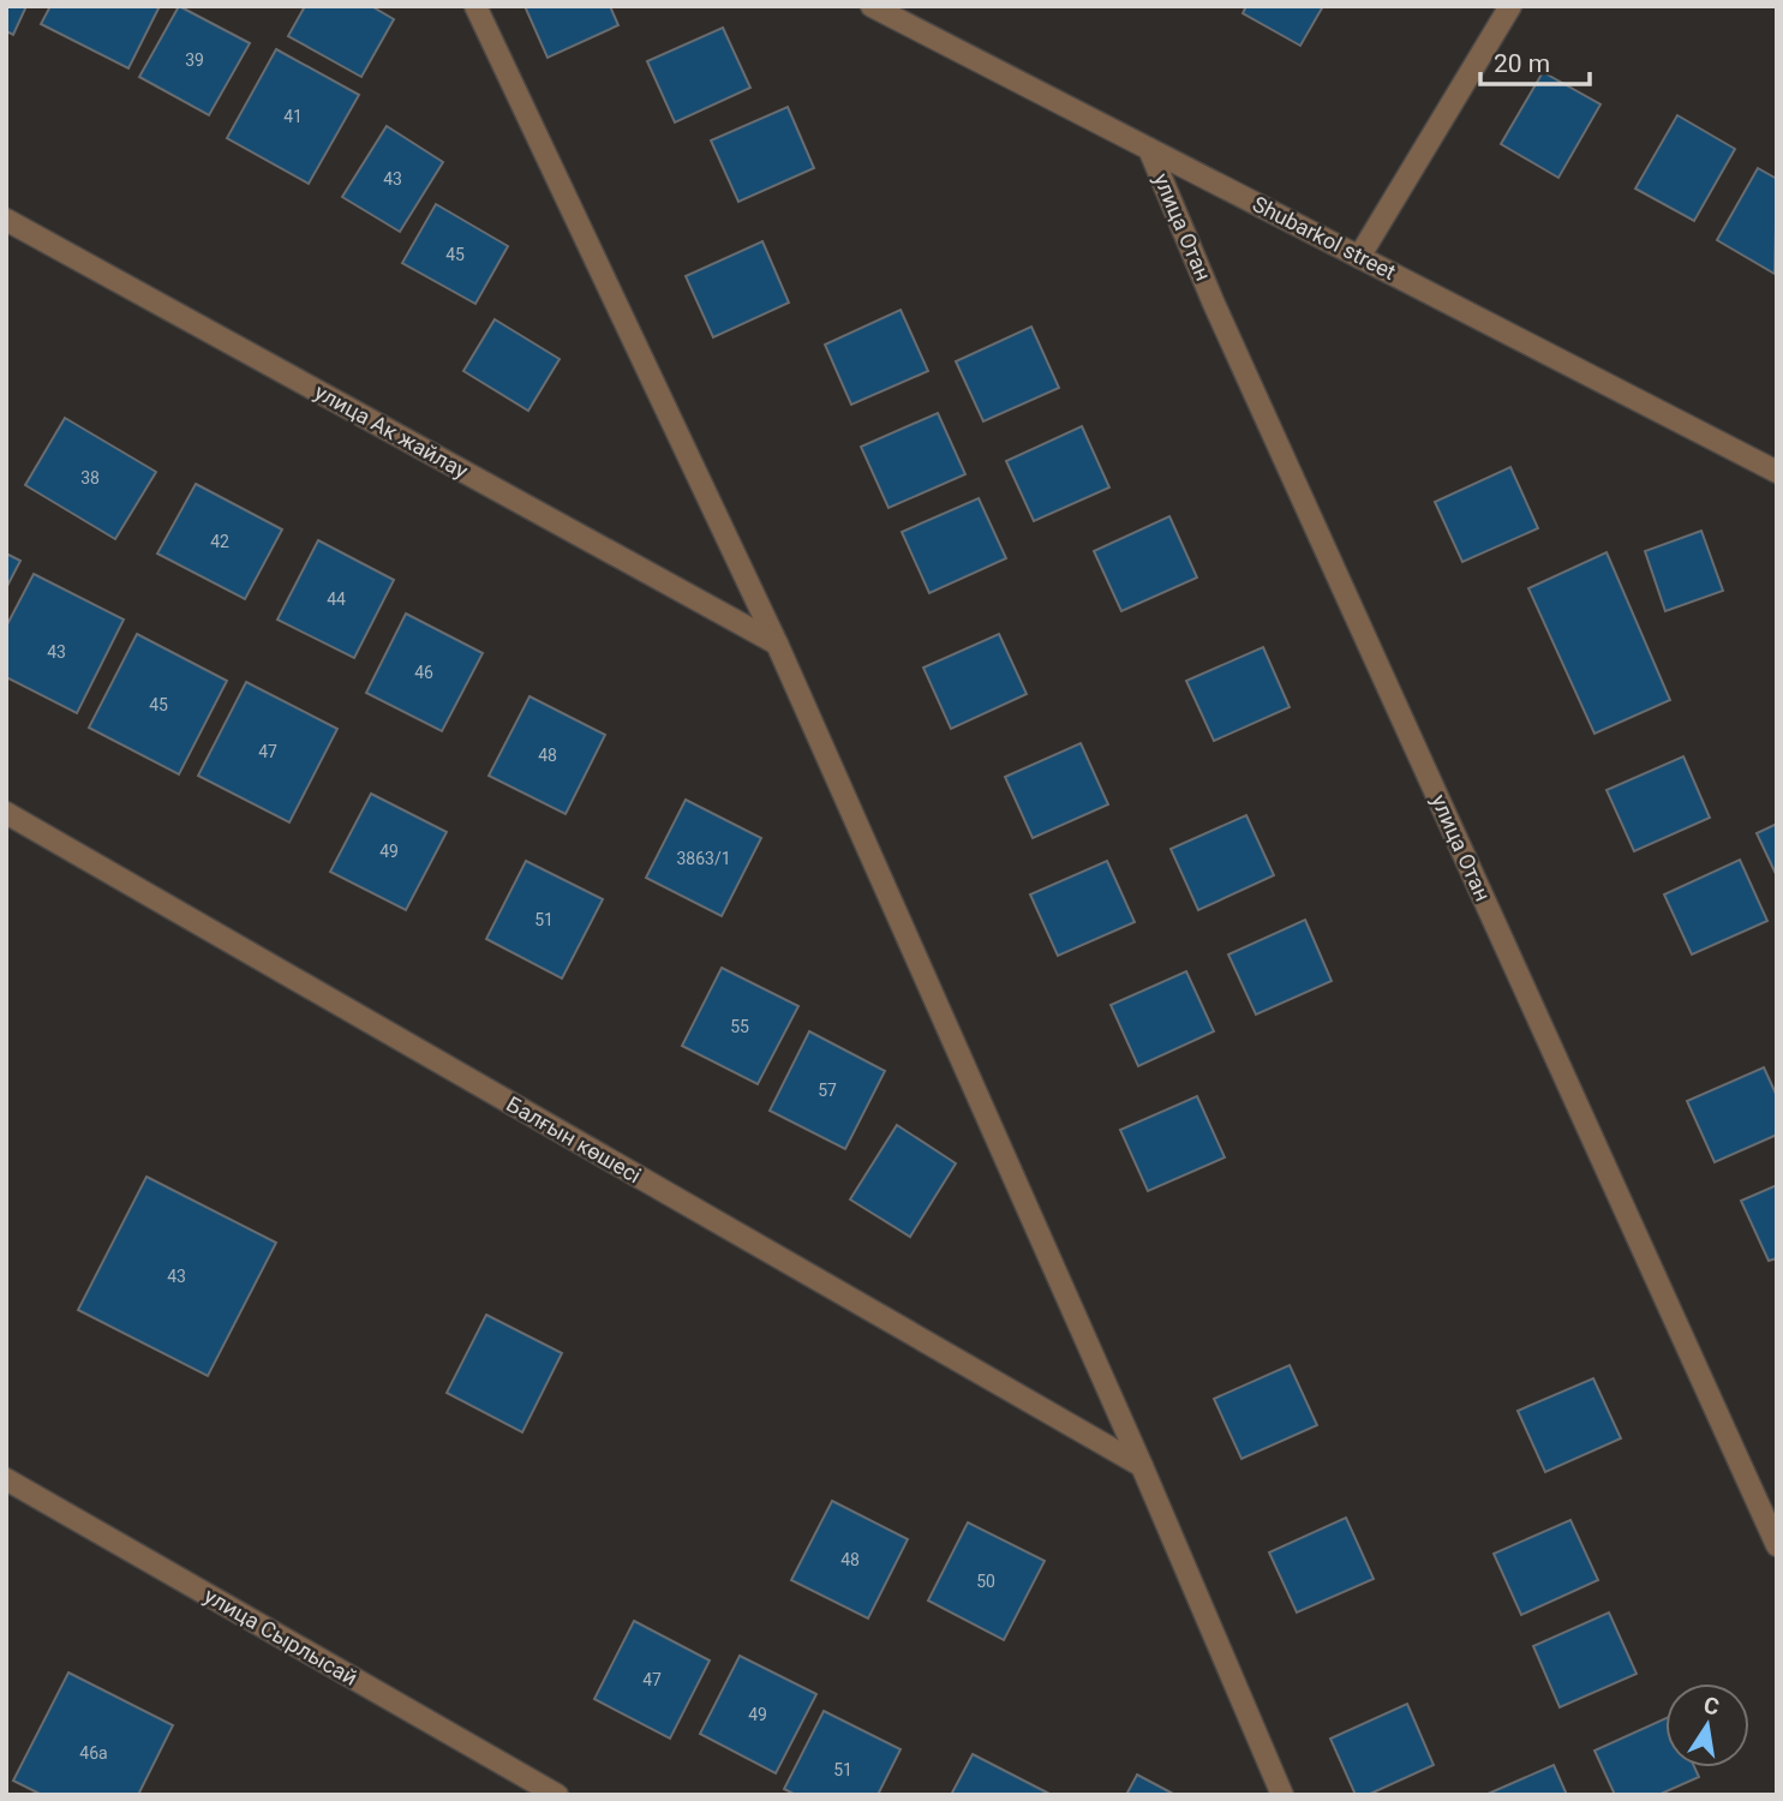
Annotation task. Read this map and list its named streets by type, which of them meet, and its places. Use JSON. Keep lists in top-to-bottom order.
{
  "streets": {
    "street": [
      "улица Отан",
      "Shubarkol street",
      "улица Ак жайлау",
      "Балғын көшесі",
      "улица Сырлысай"
    ]
  },
  "crossings": [
    ["улица Отан", "Shubarkol street"]
  ],
  "house_numbers": [
    "39",
    "41",
    "43",
    "45",
    "38",
    "42",
    "44",
    "43",
    "46",
    "45",
    "47",
    "48",
    "49",
    "3863/1",
    "51",
    "55",
    "57",
    "43",
    "48",
    "50",
    "47",
    "49",
    "46а",
    "51"
  ],
  "scale_bar": "20 m",
  "north": "top"
}
